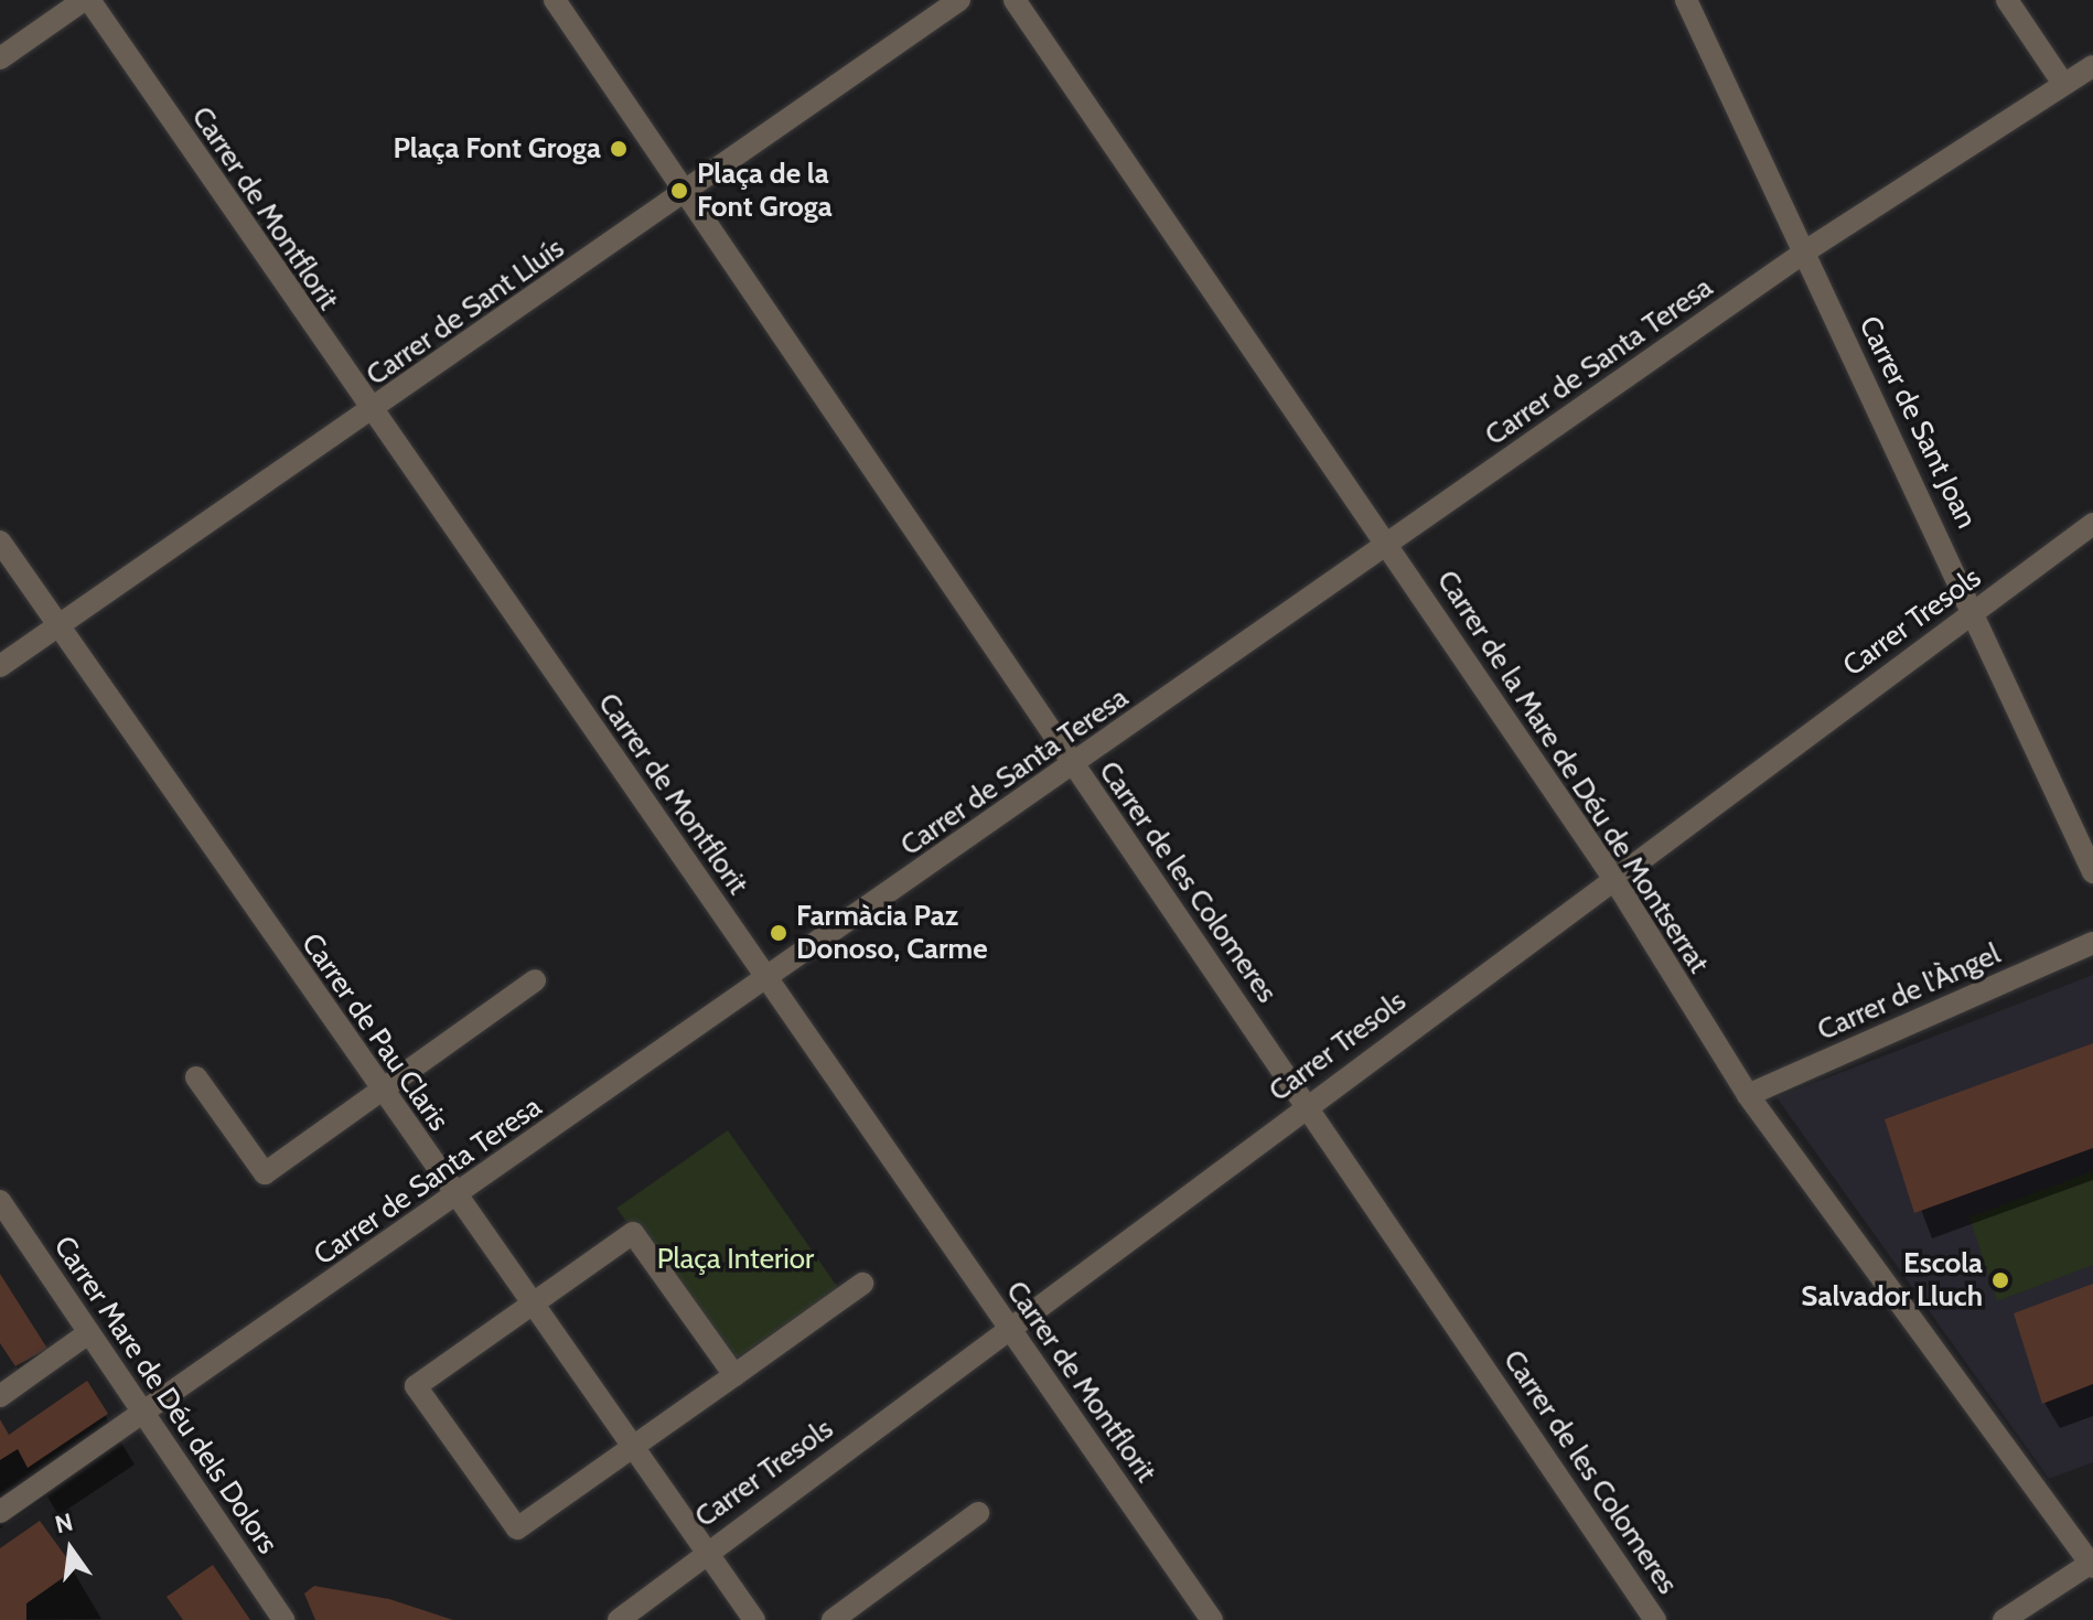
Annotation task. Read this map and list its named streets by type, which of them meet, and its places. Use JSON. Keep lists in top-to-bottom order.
{
  "streets": {
    "street": [
      "Carrer de Montflorit",
      "Carrer de Sant Lluís",
      "Carrer de Santa Teresa",
      "Carrer de Sant Joan",
      "Carrer Tresols",
      "Carrer de la Mare de Déu de Montserrat",
      "Carrer de les Colomeres",
      "Carrer de l'Àngel",
      "Carrer de Pau Claris",
      "Carrer Mare de Déu dels Dolors"
    ]
  },
  "crossings": [
    ["Carrer de Montflorit", "Carrer de Sant Lluís"],
    ["Carrer de Montflorit", "Carrer de Santa Teresa"],
    ["Carrer de Montflorit", "Carrer Tresols"],
    ["Carrer de Sant Lluís", "Carrer de les Colomeres"],
    ["Carrer de Sant Lluís", "Carrer de Pau Claris"],
    ["Carrer de Santa Teresa", "Carrer de Sant Joan"],
    ["Carrer de Santa Teresa", "Carrer de la Mare de Déu de Montserrat"],
    ["Carrer de Santa Teresa", "Carrer de les Colomeres"],
    ["Carrer de Santa Teresa", "Carrer de Pau Claris"],
    ["Carrer de Santa Teresa", "Carrer Mare de Déu dels Dolors"],
    ["Carrer de Sant Joan", "Carrer Tresols"],
    ["Carrer Tresols", "Carrer de la Mare de Déu de Montserrat"],
    ["Carrer Tresols", "Carrer de les Colomeres"],
    ["Carrer Tresols", "Carrer de Pau Claris"],
    ["Carrer de la Mare de Déu de Montserrat", "Carrer de l'Àngel"]
  ],
  "parks": ["Plaça Interior"],
  "places": [
    "Plaça Font Groga",
    "Plaça de la Font Groga",
    "Farmàcia Paz Donoso, Carme",
    "Escola Salvador Lluch"
  ],
  "north": "top"
}
